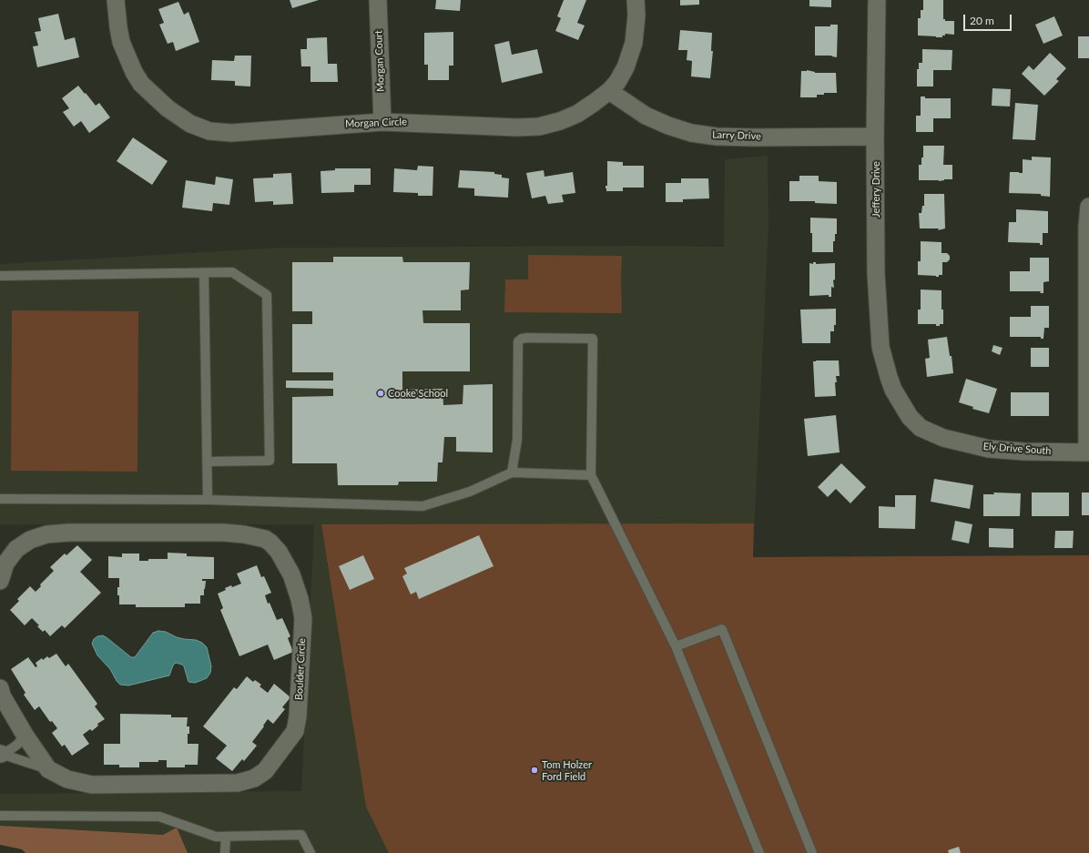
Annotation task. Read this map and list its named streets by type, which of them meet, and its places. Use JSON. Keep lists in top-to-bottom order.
{
  "streets": {
    "street": [
      "Morgan Court",
      "Morgan Circle",
      "Larry Drive",
      "Jeffery Drive",
      "Ely Drive South",
      "Boulder Circle"
    ]
  },
  "crossings": [
    ["Morgan Court", "Morgan Circle"],
    ["Morgan Circle", "Larry Drive"],
    ["Larry Drive", "Jeffery Drive"],
    ["Jeffery Drive", "Ely Drive South"]
  ],
  "places": ["Cooke School", "Tom Holzer Ford Field"],
  "scale_bar": "20 m"
}
